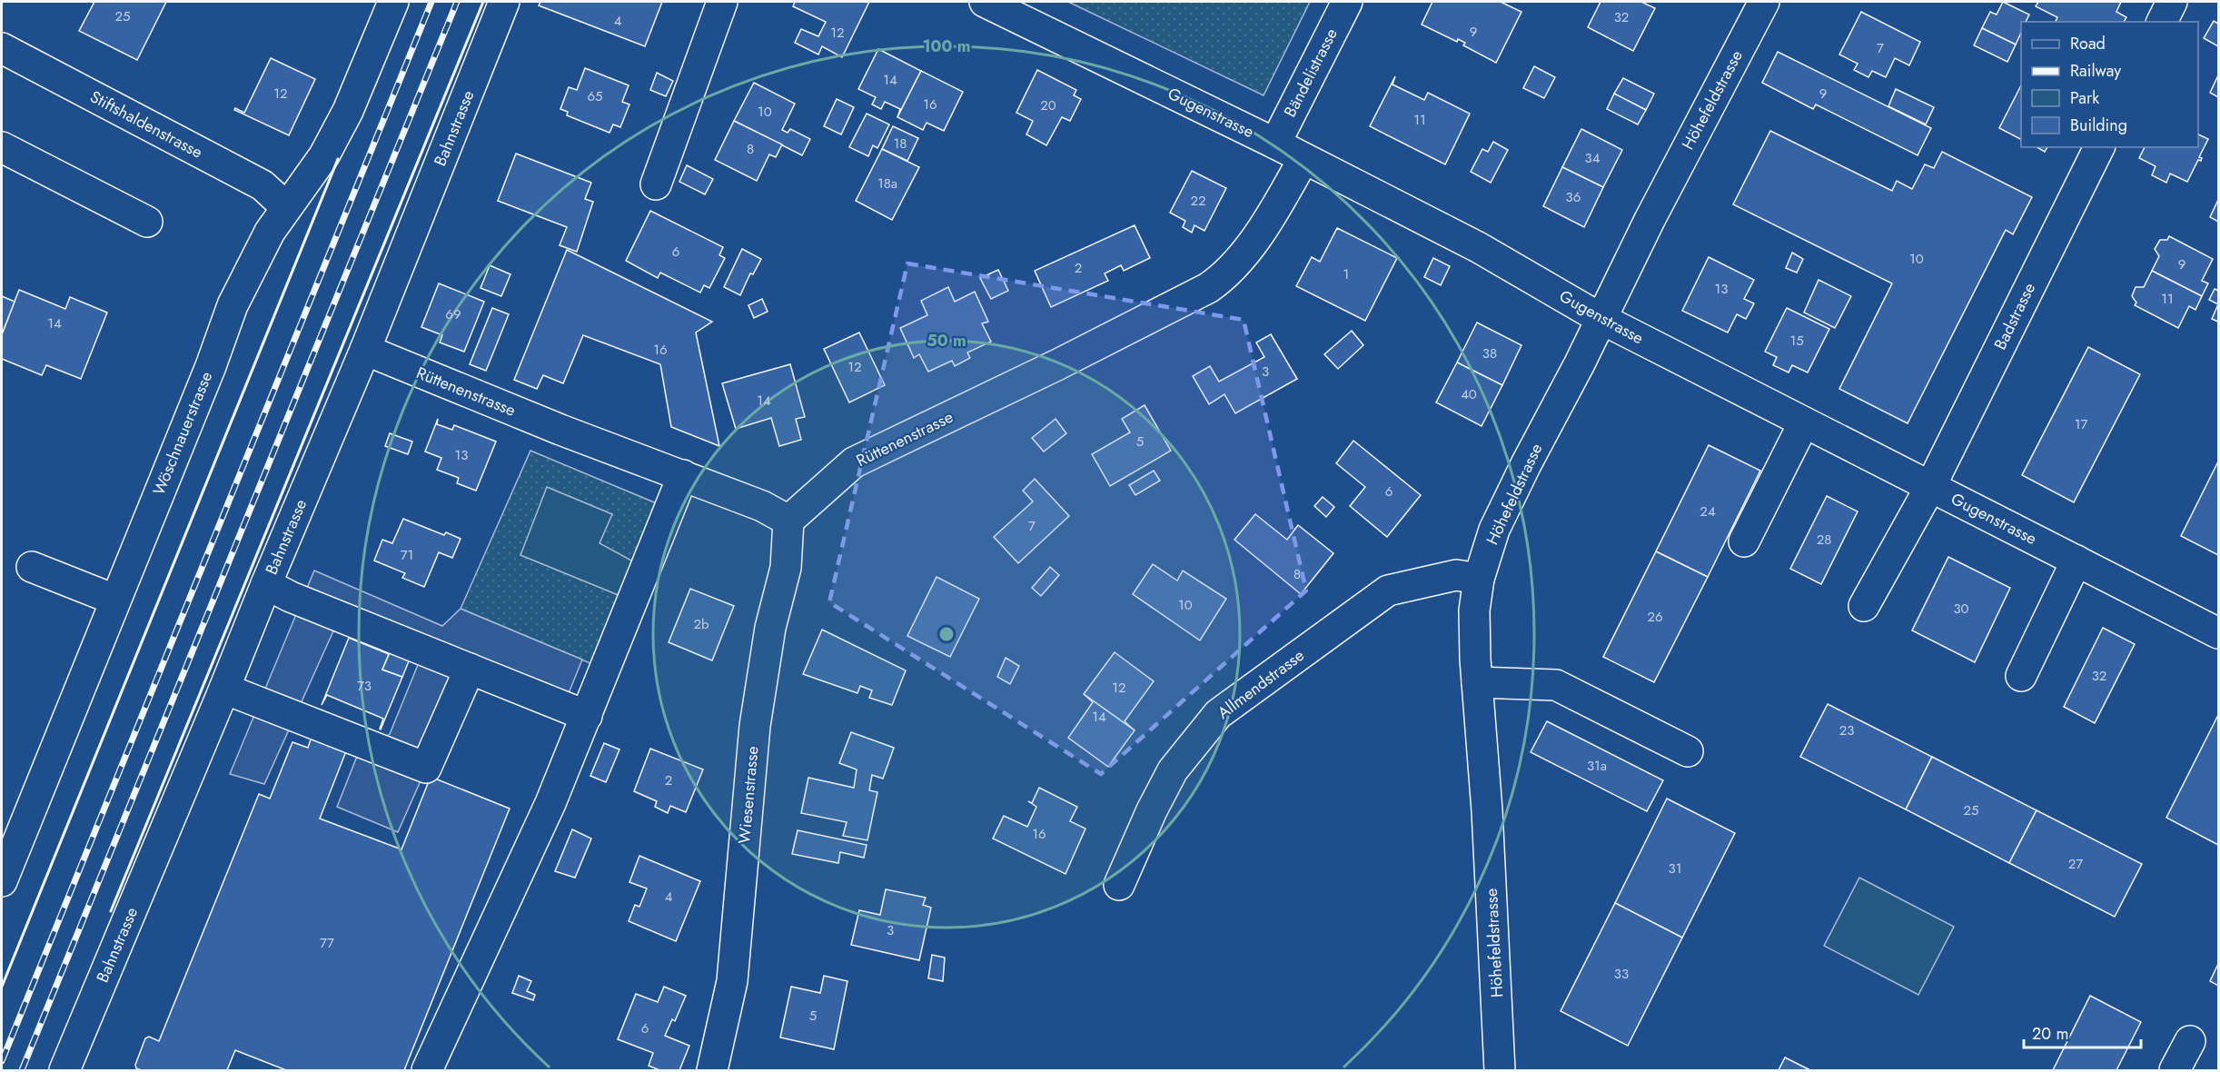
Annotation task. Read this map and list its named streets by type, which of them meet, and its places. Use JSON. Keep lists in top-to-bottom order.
{
  "streets": {
    "street": [
      "Bändelistrasse",
      "Höhefeldstrasse",
      "Gugenstrasse",
      "Stiftshaldenstrasse",
      "Bahnstrasse",
      "Badstrasse",
      "Rüttenenstrasse",
      "Wöschnauerstrasse",
      "Allmendstrasse",
      "Wiesenstrasse"
    ]
  },
  "crossings": [
    ["Bändelistrasse", "Gugenstrasse"],
    ["Höhefeldstrasse", "Gugenstrasse"],
    ["Höhefeldstrasse", "Allmendstrasse"],
    ["Gugenstrasse", "Badstrasse"],
    ["Gugenstrasse", "Rüttenenstrasse"],
    ["Stiftshaldenstrasse", "Wöschnauerstrasse"],
    ["Bahnstrasse", "Rüttenenstrasse"],
    ["Rüttenenstrasse", "Wiesenstrasse"]
  ],
  "house_numbers": [
    "25",
    "32",
    "4",
    "9",
    "12",
    "7",
    "14",
    "12",
    "9",
    "65",
    "16",
    "20",
    "10",
    "11",
    "18",
    "8",
    "34",
    "18a",
    "36",
    "22",
    "6",
    "10",
    "9",
    "2",
    "1",
    "13",
    "11",
    "69",
    "14",
    "15",
    "16",
    "38",
    "12",
    "3",
    "40",
    "14",
    "17",
    "5",
    "13",
    "6",
    "24",
    "7",
    "28",
    "71",
    "8",
    "10",
    "30",
    "26",
    "2b",
    "32",
    "73",
    "12",
    "14",
    "23",
    "31a",
    "2",
    "25",
    "16",
    "27",
    "31",
    "4",
    "3",
    "77",
    "33",
    "5",
    "6"
  ],
  "legend": [
    "Road",
    "Railway",
    "Park",
    "Building"
  ],
  "scale_bar": "20 m",
  "rings": ["100 m", "50 m"]
}
